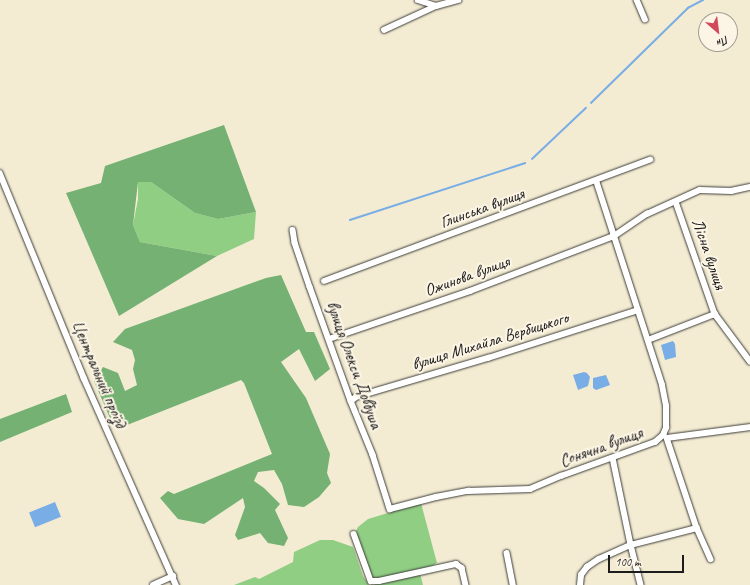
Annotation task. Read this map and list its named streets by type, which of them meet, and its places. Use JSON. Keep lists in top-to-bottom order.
{
  "streets": {
    "street": [
      "Глинська вулиця",
      "Лісна вулиця",
      "Ожинова вулиця",
      "вулиця Михайла Вербицького",
      "вулиця Олекси Довбуша",
      "Центральний проїзд",
      "Сонячна вулиця"
    ]
  },
  "crossings": [
    ["Глинська вулиця", "Сонячна вулиця"],
    ["Лісна вулиця", "Сонячна вулиця"],
    ["Ожинова вулиця", "вулиця Олекси Довбуша"],
    ["Ожинова вулиця", "Сонячна вулиця"],
    ["вулиця Михайла Вербицького", "вулиця Олекси Довбуша"],
    ["вулиця Михайла Вербицького", "Сонячна вулиця"],
    ["вулиця Олекси Довбуша", "Сонячна вулиця"]
  ],
  "scale_bar": "100 m",
  "north": "bottom right"
}
